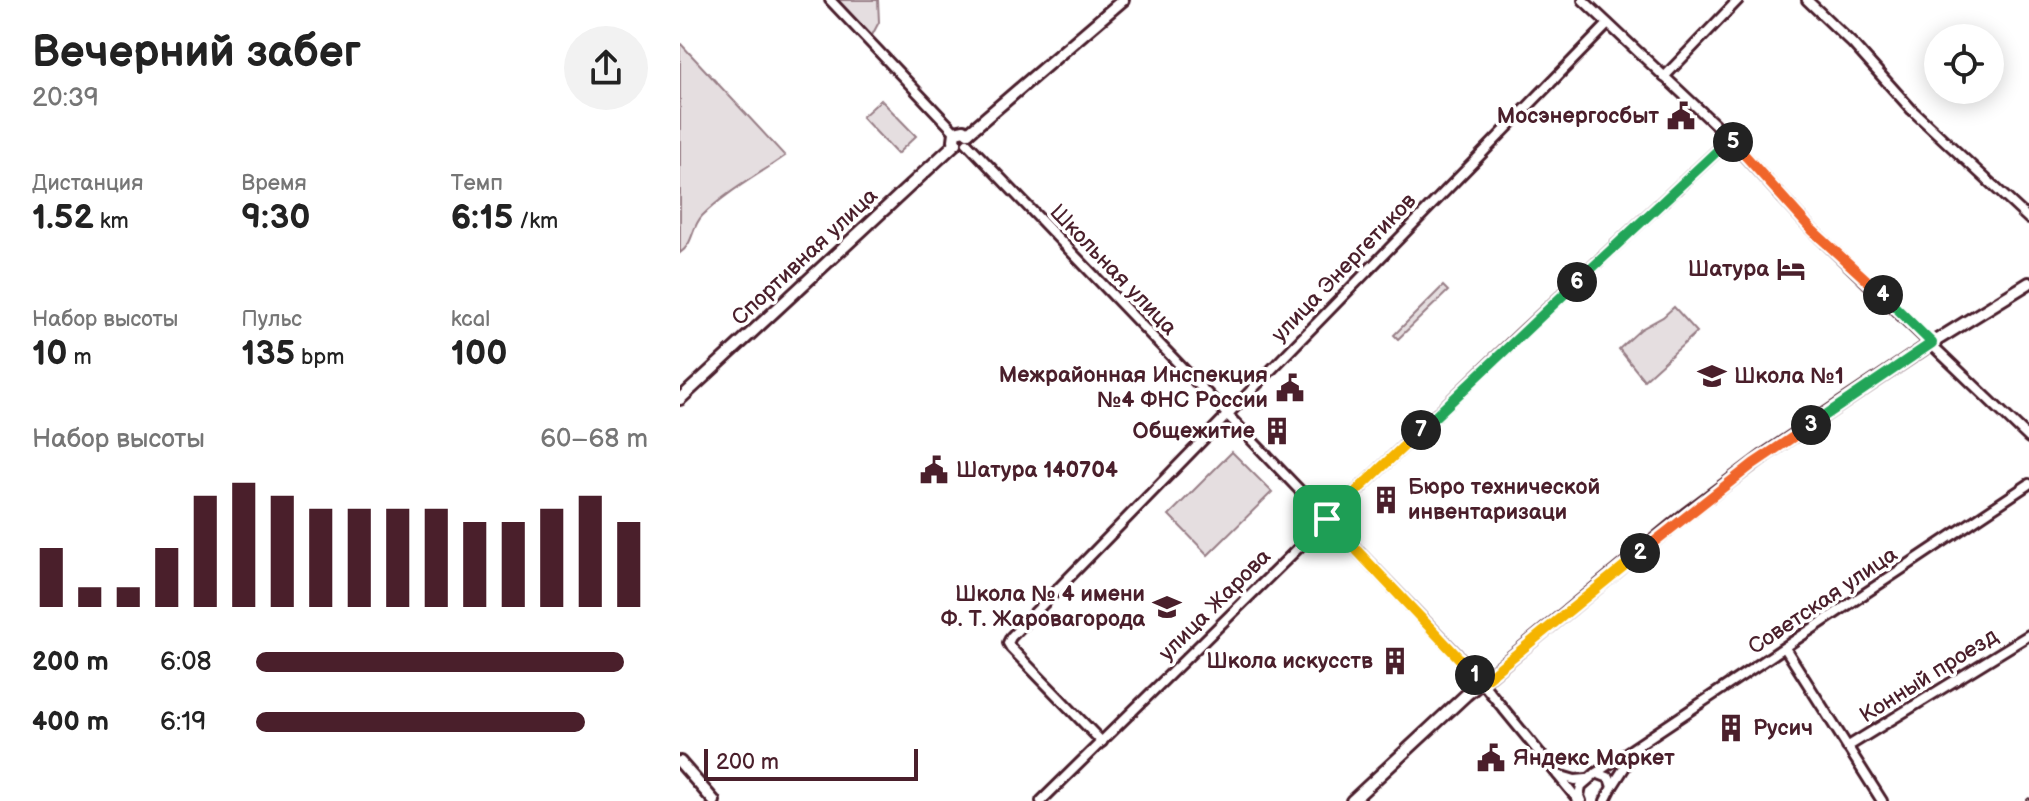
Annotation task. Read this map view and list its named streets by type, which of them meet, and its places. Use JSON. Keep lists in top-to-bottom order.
{
  "streets": {
    "street": [
      "Спортивная улица",
      "улица Энергетиков",
      "Школьная улица",
      "Советская улица",
      "улица Жарова",
      "Конный проезд"
    ]
  },
  "crossings": [
    ["Спортивная улица", "Школьная улица"],
    ["улица Энергетиков", "Школьная улица"],
    ["улица Энергетиков", "улица Жарова"],
    ["Школьная улица", "улица Жарова"],
    ["Советская улица", "Конный проезд"]
  ],
  "places": {
    "public building": [
      "Мосэнергосбыт",
      "Межрайонная Инспекция №4 ФНС России",
      "Шатура 140704",
      "Яндекс Маркет"
    ],
    "hotel": ["Шатура"],
    "school or university": ["Школа №1", "Школа № 4 имени Ф. Т. Жаровагорода"],
    "building": [
      "Общежитие",
      "Бюро технической инвентаризаци",
      "Школа искусств",
      "Русич"
    ]
  },
  "scale_bar": "200 m",
  "page": {
    "heading": ["Вечерний забег", "20:39"],
    "pins": [
      "5",
      "6",
      "4",
      "3",
      "7",
      "2",
      "1"
    ],
    "stats": [
      ["Дистанция", "1.52 km"],
      ["Время", "9:30"],
      ["Темп", "6:15 /km"],
      ["Набор высоты", "10 m"],
      ["Пульс", "135 bpm"],
      ["kcal", "100"]
    ],
    "chart": ["Набор высоты", "60–68 m"],
    "list": [
      {
        "name": "200 m",
        "note": "6:08"
      },
      {
        "name": "400 m",
        "note": "6:19"
      }
    ],
    "scale": "200 m"
  }
}
